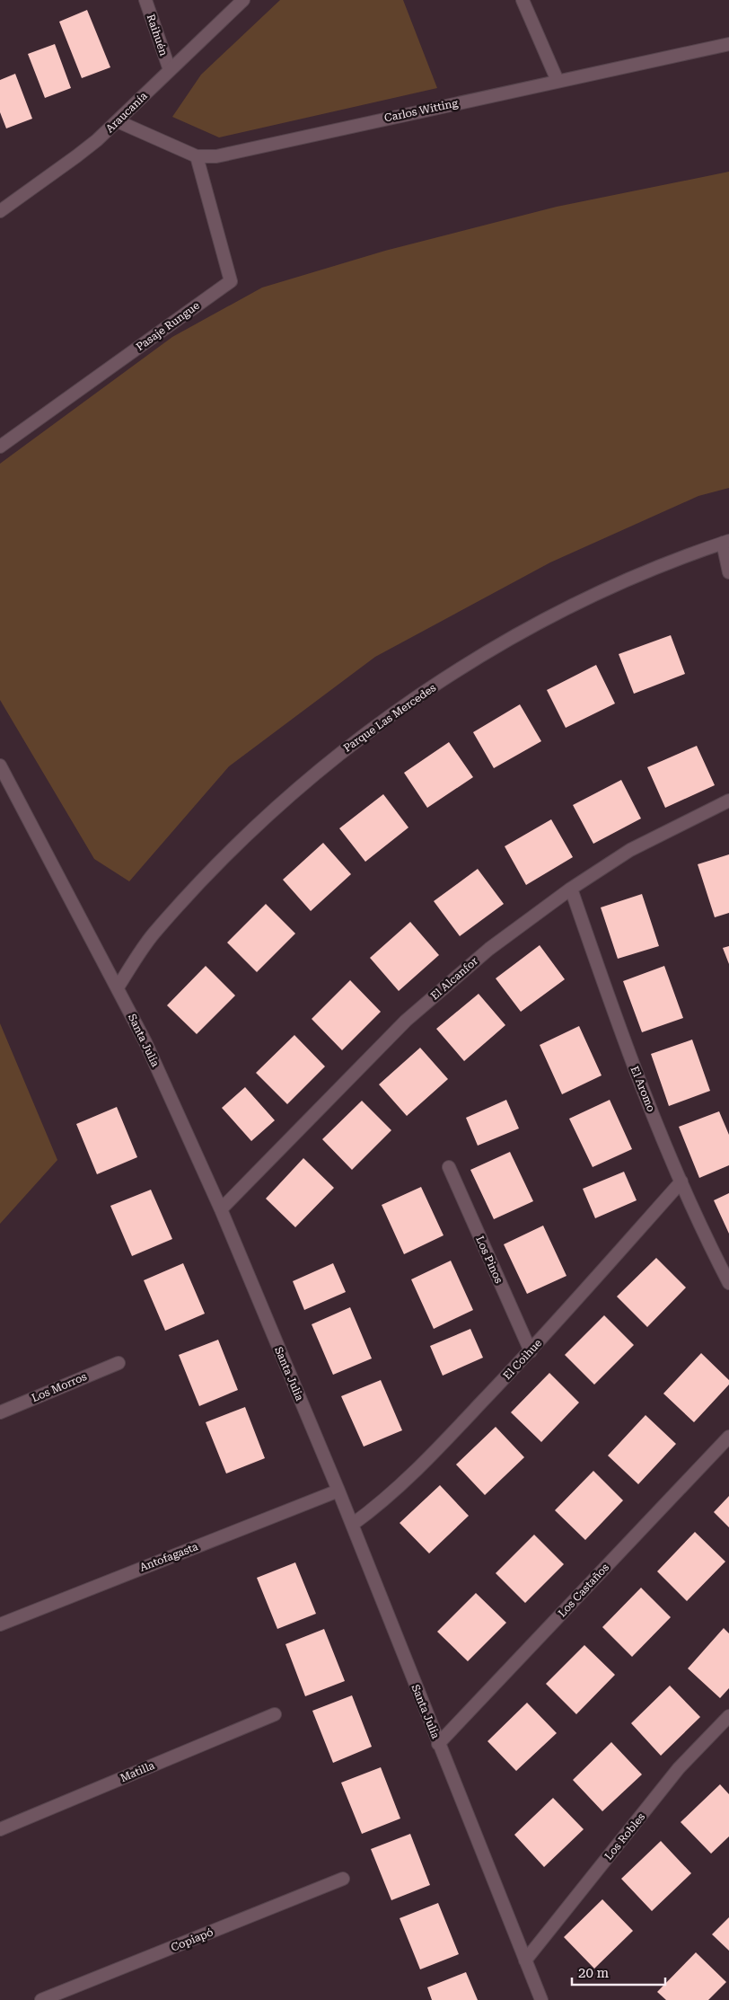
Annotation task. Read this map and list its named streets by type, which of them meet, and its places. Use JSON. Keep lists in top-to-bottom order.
{
  "streets": {
    "street": [
      "Raihuén",
      "Carlos Witting",
      "Araucanía",
      "Pasaje Rungue",
      "Parque Las Mercedes",
      "El Alcanfor",
      "Santa Julia",
      "El Aromo",
      "Los Pinos",
      "El Coihue",
      "Los Morros",
      "Antofagasta",
      "Los Castaños",
      "Matilla",
      "Los Robles",
      "Copiapó"
    ]
  },
  "crossings": [
    ["Raihuén", "Araucanía"],
    ["Carlos Witting", "Araucanía"],
    ["Carlos Witting", "Pasaje Rungue"],
    ["Parque Las Mercedes", "Santa Julia"],
    ["El Alcanfor", "Santa Julia"],
    ["El Alcanfor", "El Aromo"],
    ["Santa Julia", "El Coihue"],
    ["Santa Julia", "Antofagasta"],
    ["Santa Julia", "Los Castaños"],
    ["Santa Julia", "Los Robles"],
    ["El Aromo", "El Coihue"],
    ["Los Pinos", "El Coihue"]
  ],
  "scale_bar": "20 m"
}
